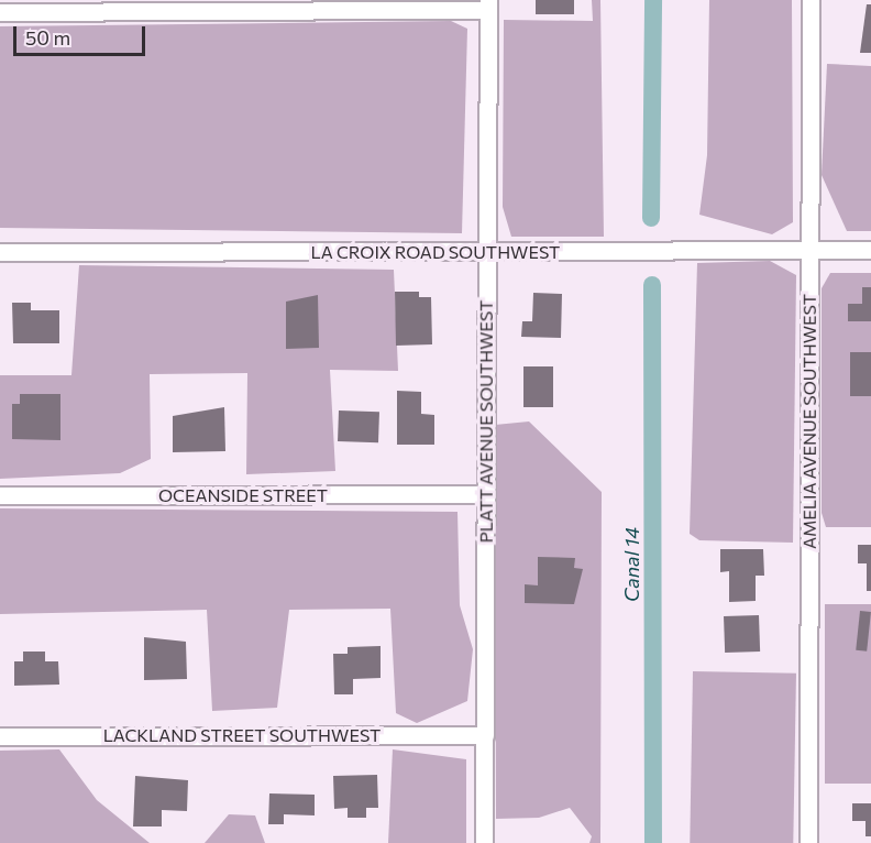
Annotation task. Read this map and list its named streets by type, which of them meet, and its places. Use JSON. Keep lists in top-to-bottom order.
{
  "streets": {
    "street": [
      "LA CROIX ROAD SOUTHWEST",
      "PLATT AVENUE SOUTHWEST",
      "AMELIA AVENUE SOUTHWEST",
      "OCEANSIDE STREET",
      "LACKLAND STREET SOUTHWEST"
    ]
  },
  "crossings": [
    ["LA CROIX ROAD SOUTHWEST", "PLATT AVENUE SOUTHWEST"],
    ["LA CROIX ROAD SOUTHWEST", "AMELIA AVENUE SOUTHWEST"],
    ["PLATT AVENUE SOUTHWEST", "OCEANSIDE STREET"],
    ["PLATT AVENUE SOUTHWEST", "LACKLAND STREET SOUTHWEST"]
  ],
  "water": ["Canal 14"],
  "scale_bar": "50 m"
}
